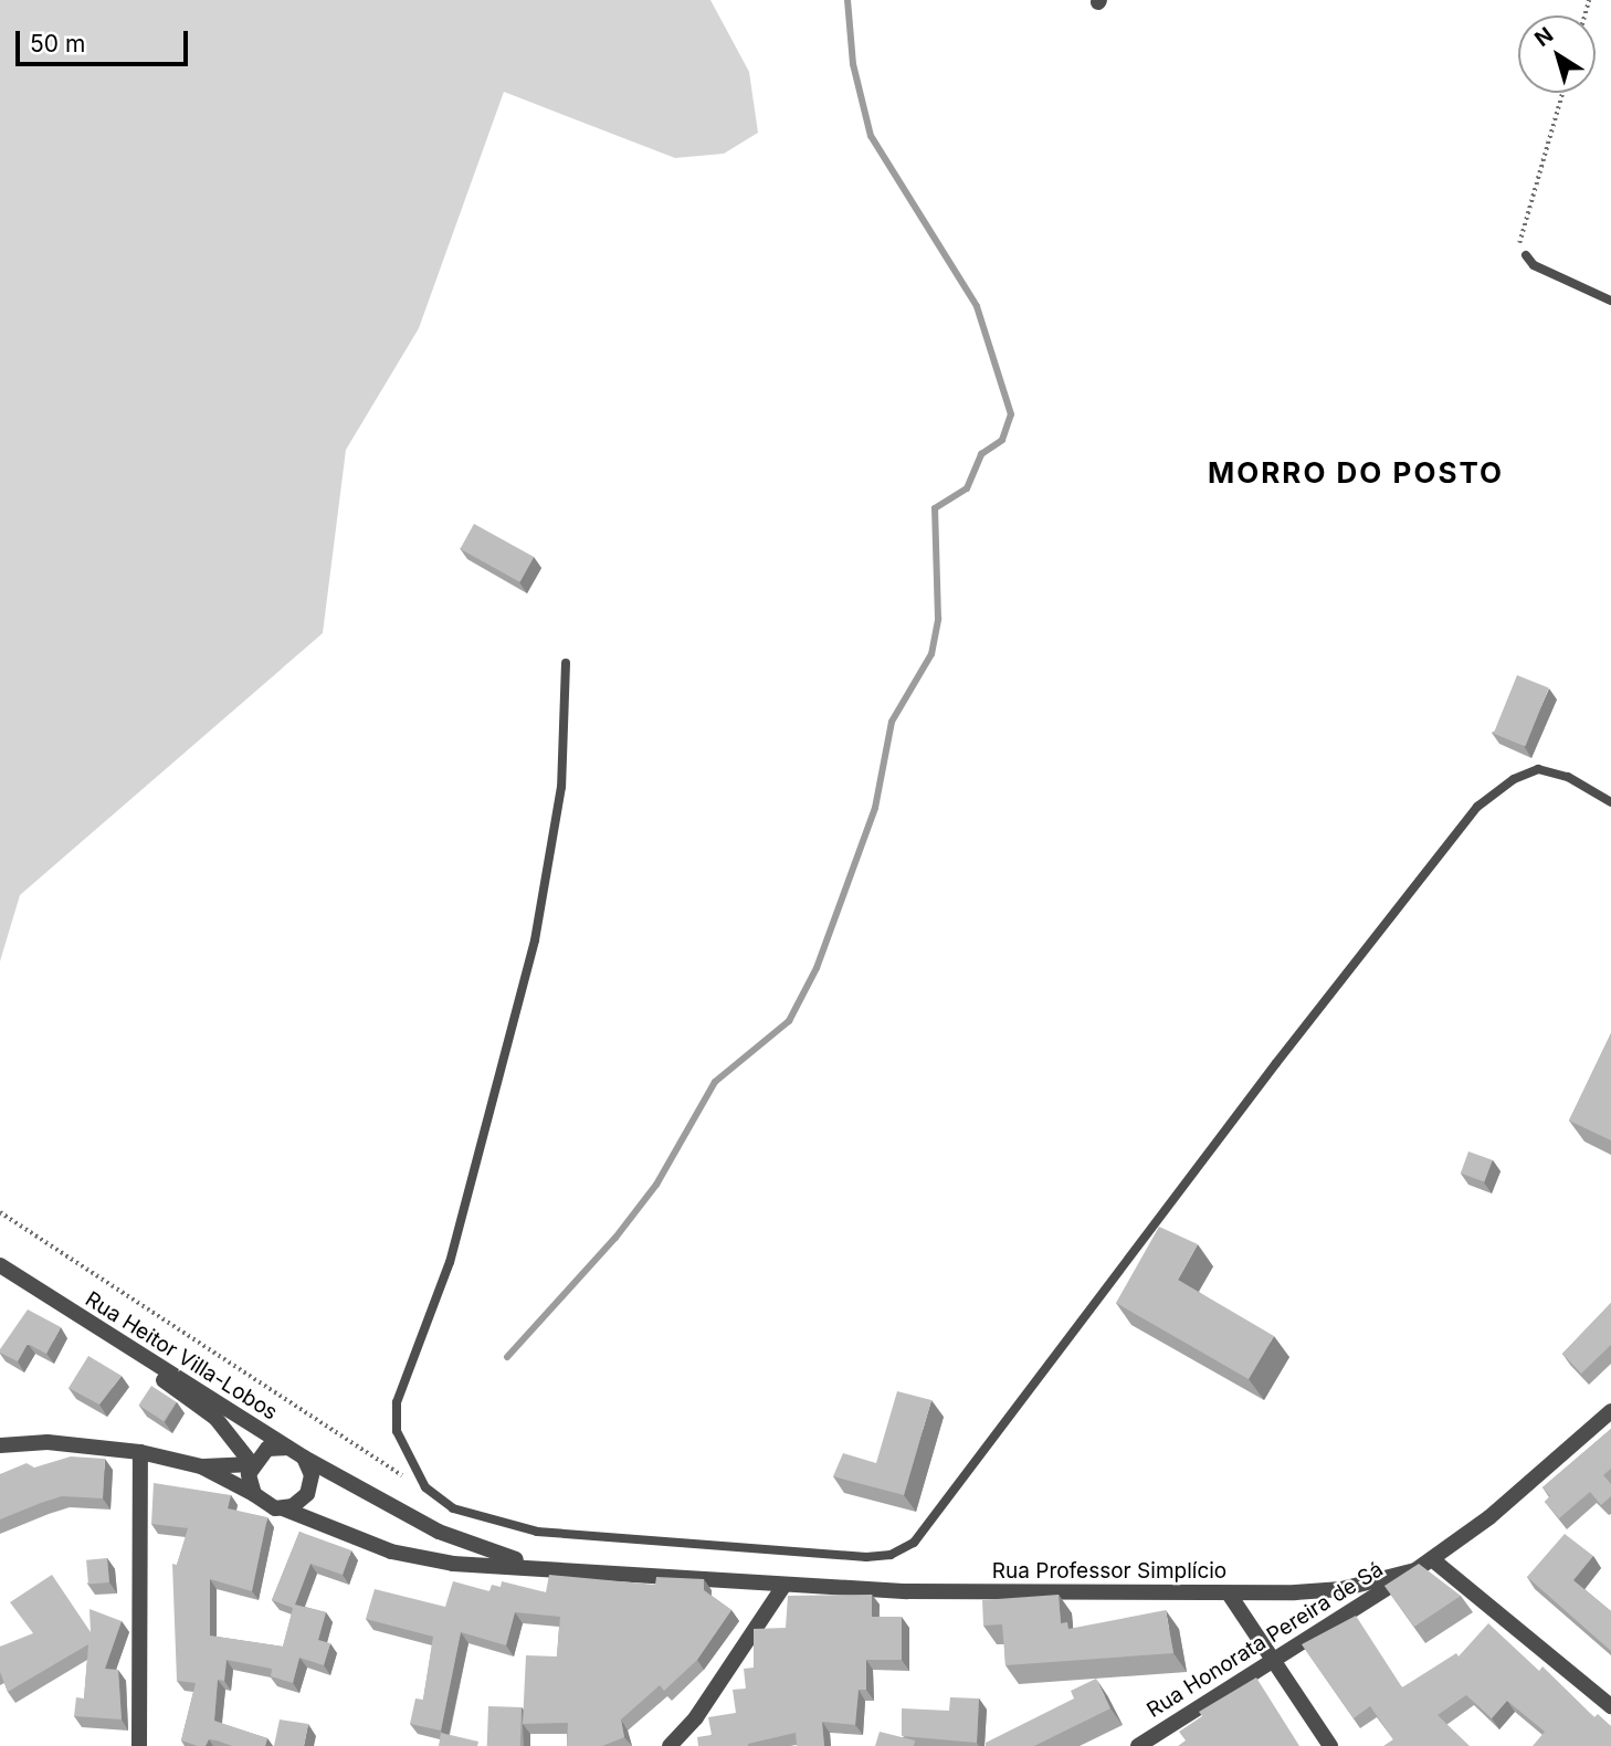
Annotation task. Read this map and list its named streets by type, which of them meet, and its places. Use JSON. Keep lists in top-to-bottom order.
{
  "streets": {
    "street": ["Rua Heitor Villa-Lobos", "Rua Professor Simplício", "Rua Honorata Pereira de Sá"]
  },
  "crossings": [
    ["Rua Heitor Villa-Lobos", "Rua Professor Simplício"],
    ["Rua Professor Simplício", "Rua Honorata Pereira de Sá"]
  ],
  "districts": ["MORRO DO POSTO"],
  "scale_bar": "50 m",
  "north": "top left"
}
